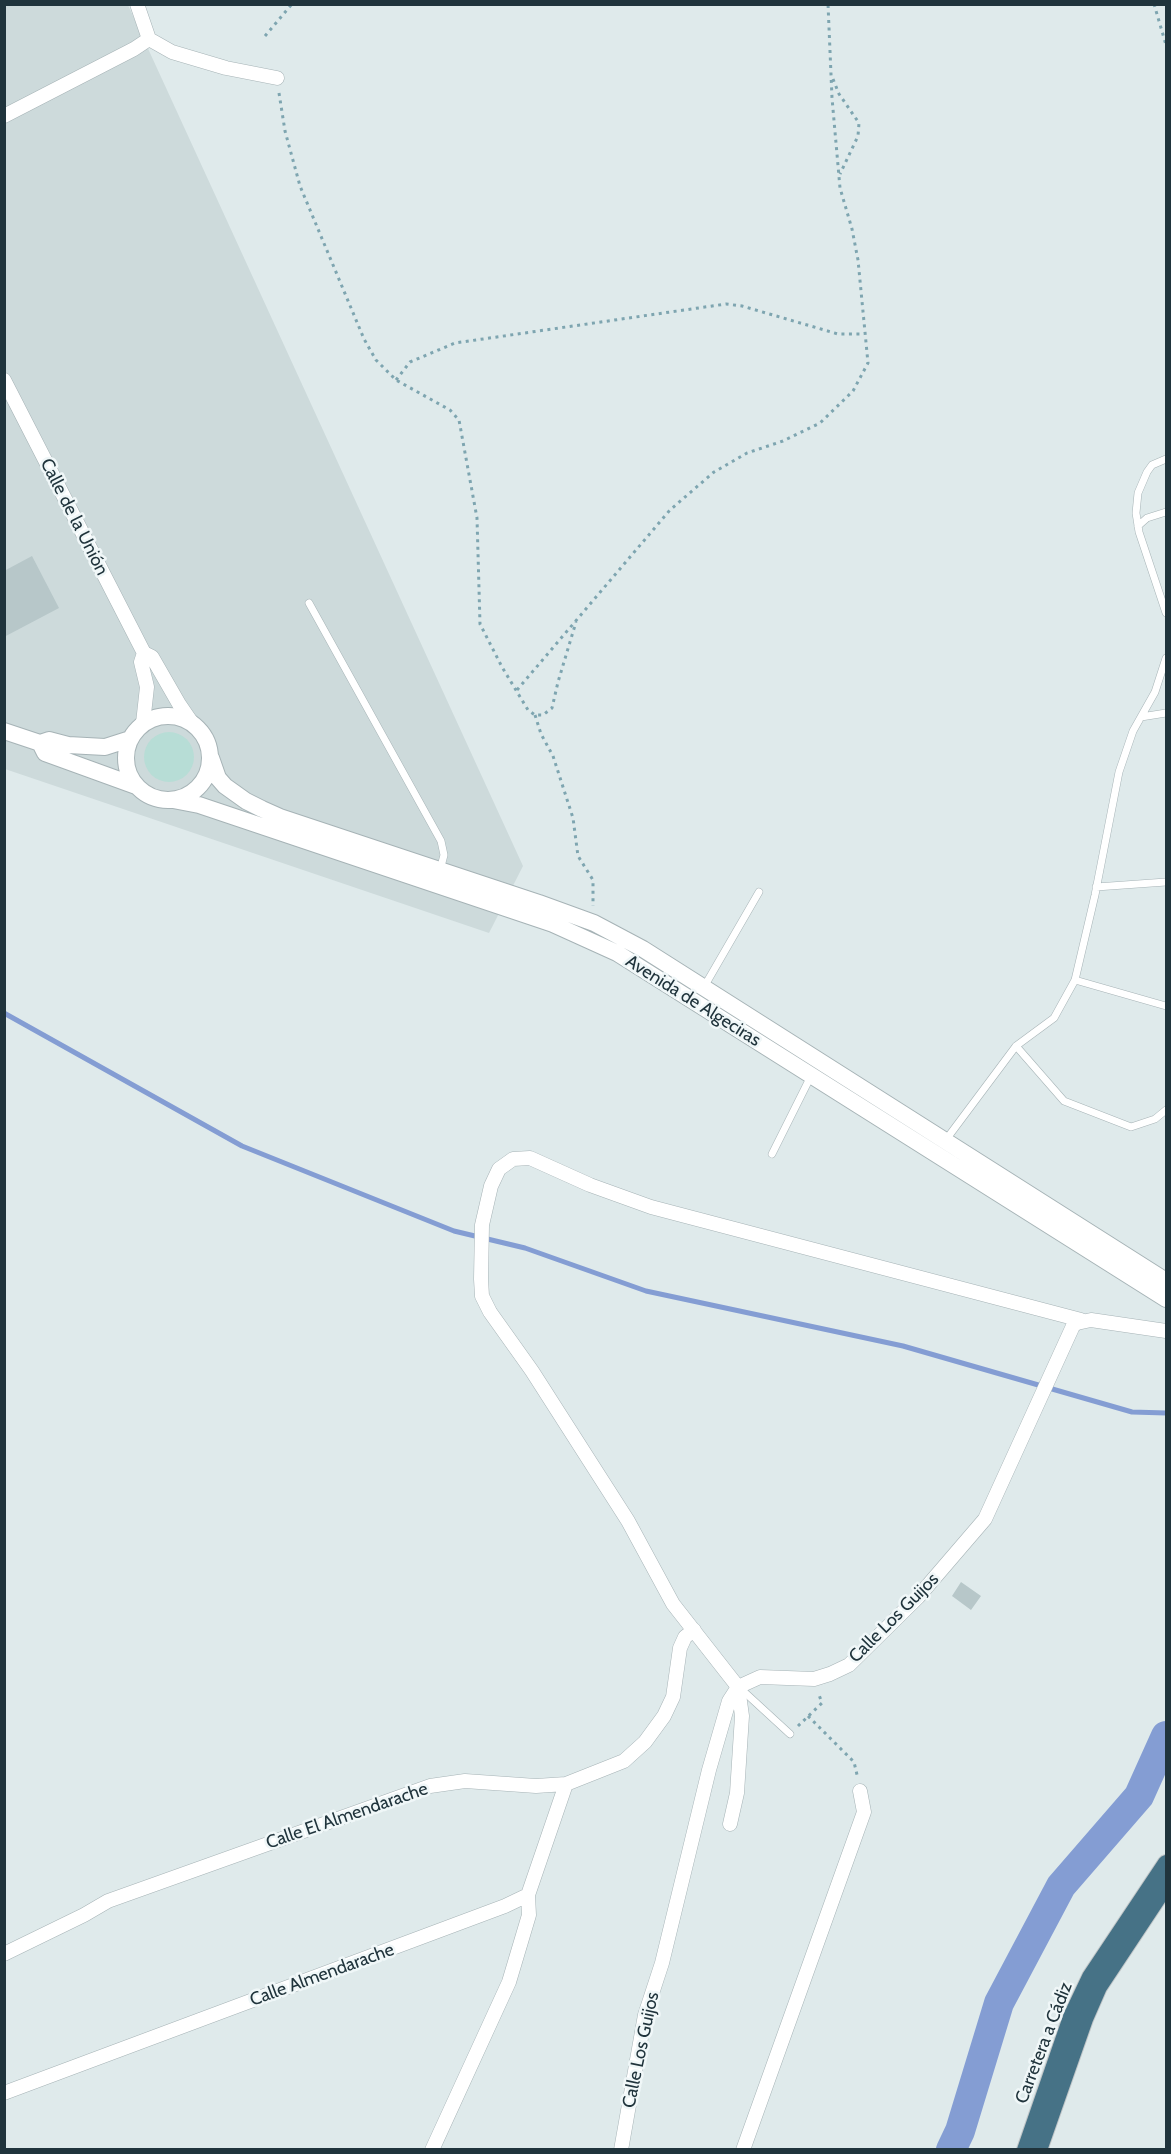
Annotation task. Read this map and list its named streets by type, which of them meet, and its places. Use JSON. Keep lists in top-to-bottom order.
{
  "streets": {
    "highway": ["Carretera a Cádiz"],
    "street": [
      "Calle de la Unión",
      "Avenida de Algeciras",
      "Calle Los Guijos",
      "Calle El Almendarache",
      "Calle Almendarache"
    ]
  },
  "crossings": [
    ["Calle de la Unión", "Avenida de Algeciras"]
  ]
}
